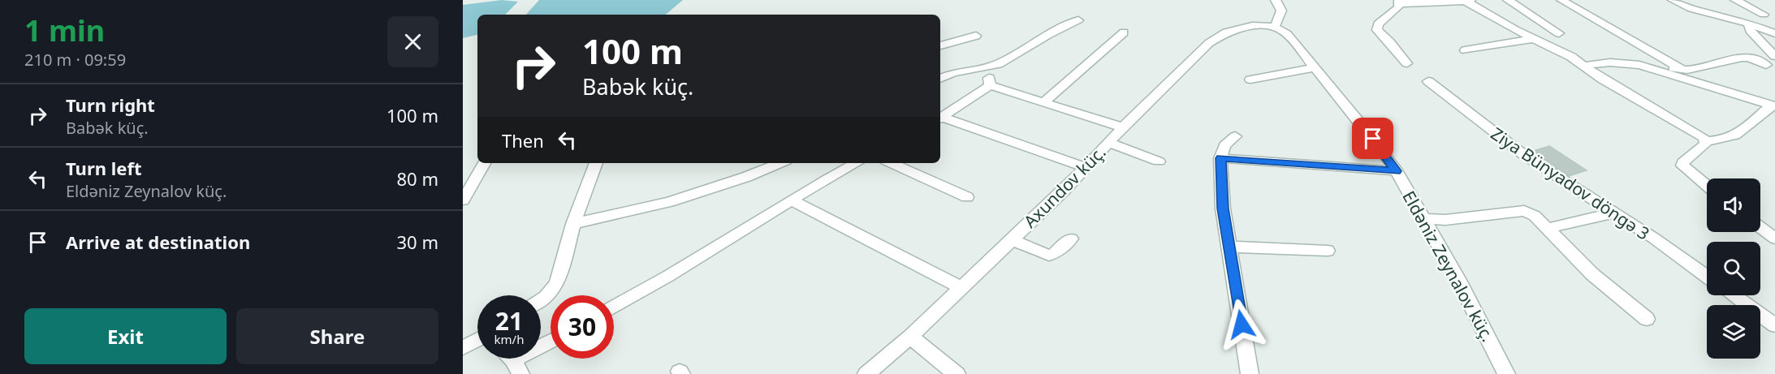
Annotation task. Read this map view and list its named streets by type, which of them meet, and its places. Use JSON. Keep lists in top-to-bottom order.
{
  "streets": {
    "street": ["Ziya Bünyadov döngə 3", "Axundov küç.", "Eldəniz Zeynalov küç."]
  },
  "crossings": [
    ["Axundov küç.", "Eldəniz Zeynalov küç."]
  ],
  "page": {
    "heading": ["1 min", "210 m · 09:59"],
    "turn": ["100 m", "Babək küç."],
    "list": [
      {
        "name": "Turn right",
        "note": "Babək küç.",
        "value": "100 m"
      },
      {
        "name": "Turn left",
        "note": "Eldəniz Zeynalov küç.",
        "value": "80 m"
      },
      {
        "name": "Arrive at destination",
        "value": "30 m"
      }
    ],
    "then": "Then",
    "speed": "21 km/h",
    "limit": "30",
    "buttons": ["Exit", "Share"]
  }
}
